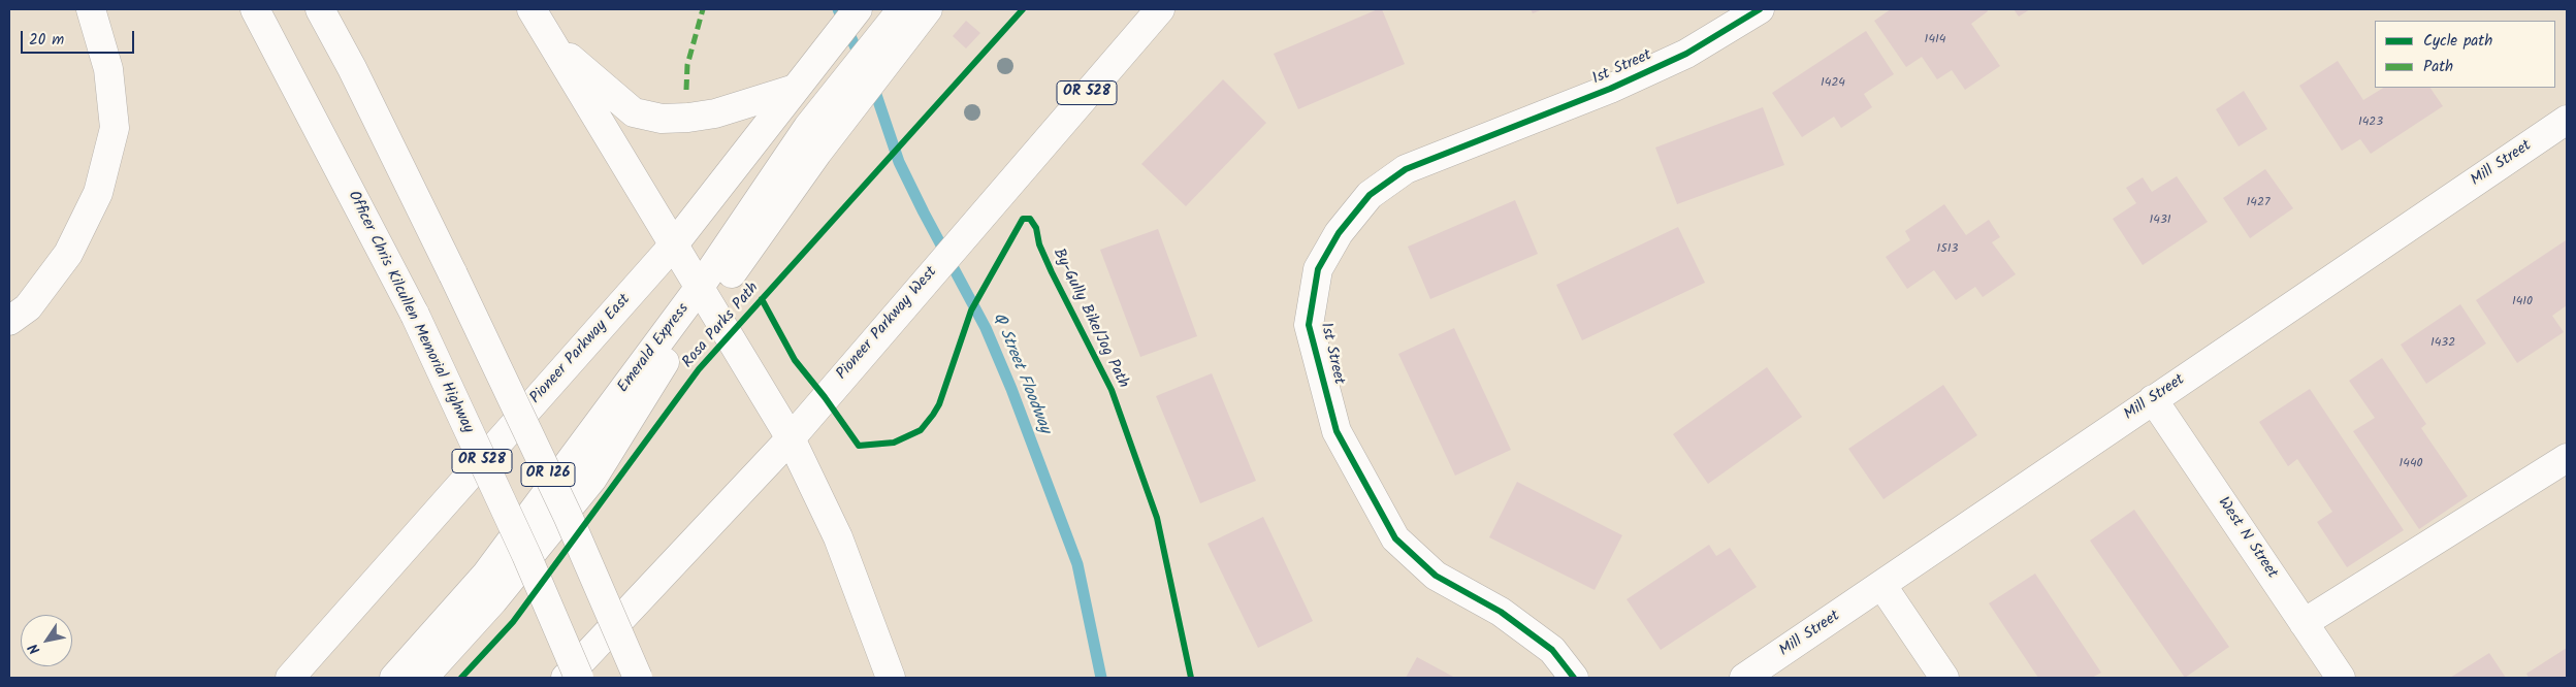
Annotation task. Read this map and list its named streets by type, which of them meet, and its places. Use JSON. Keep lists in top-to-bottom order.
{
  "streets": {
    "main road": [
      "1st Street",
      "OR 528",
      "Mill Street",
      "Officer Chris Kilcullen Memorial Highway",
      "Pioneer Parkway West",
      "Emerald Express",
      "Pioneer Parkway East",
      "OR 126",
      "West N Street"
    ],
    "cycle path": ["By-Gully Bike/Jog Path", "Rosa Parks Path"]
  },
  "crossings": [
    ["Mill Street", "West N Street"]
  ],
  "water": ["Q Street Floodway"],
  "house_numbers": [
    "1414",
    "1424",
    "1423",
    "1427",
    "1431",
    "1513",
    "1410",
    "1432",
    "1440"
  ],
  "legend": ["Cycle path", "Path"],
  "scale_bar": "20 m",
  "north": "bottom left"
}
